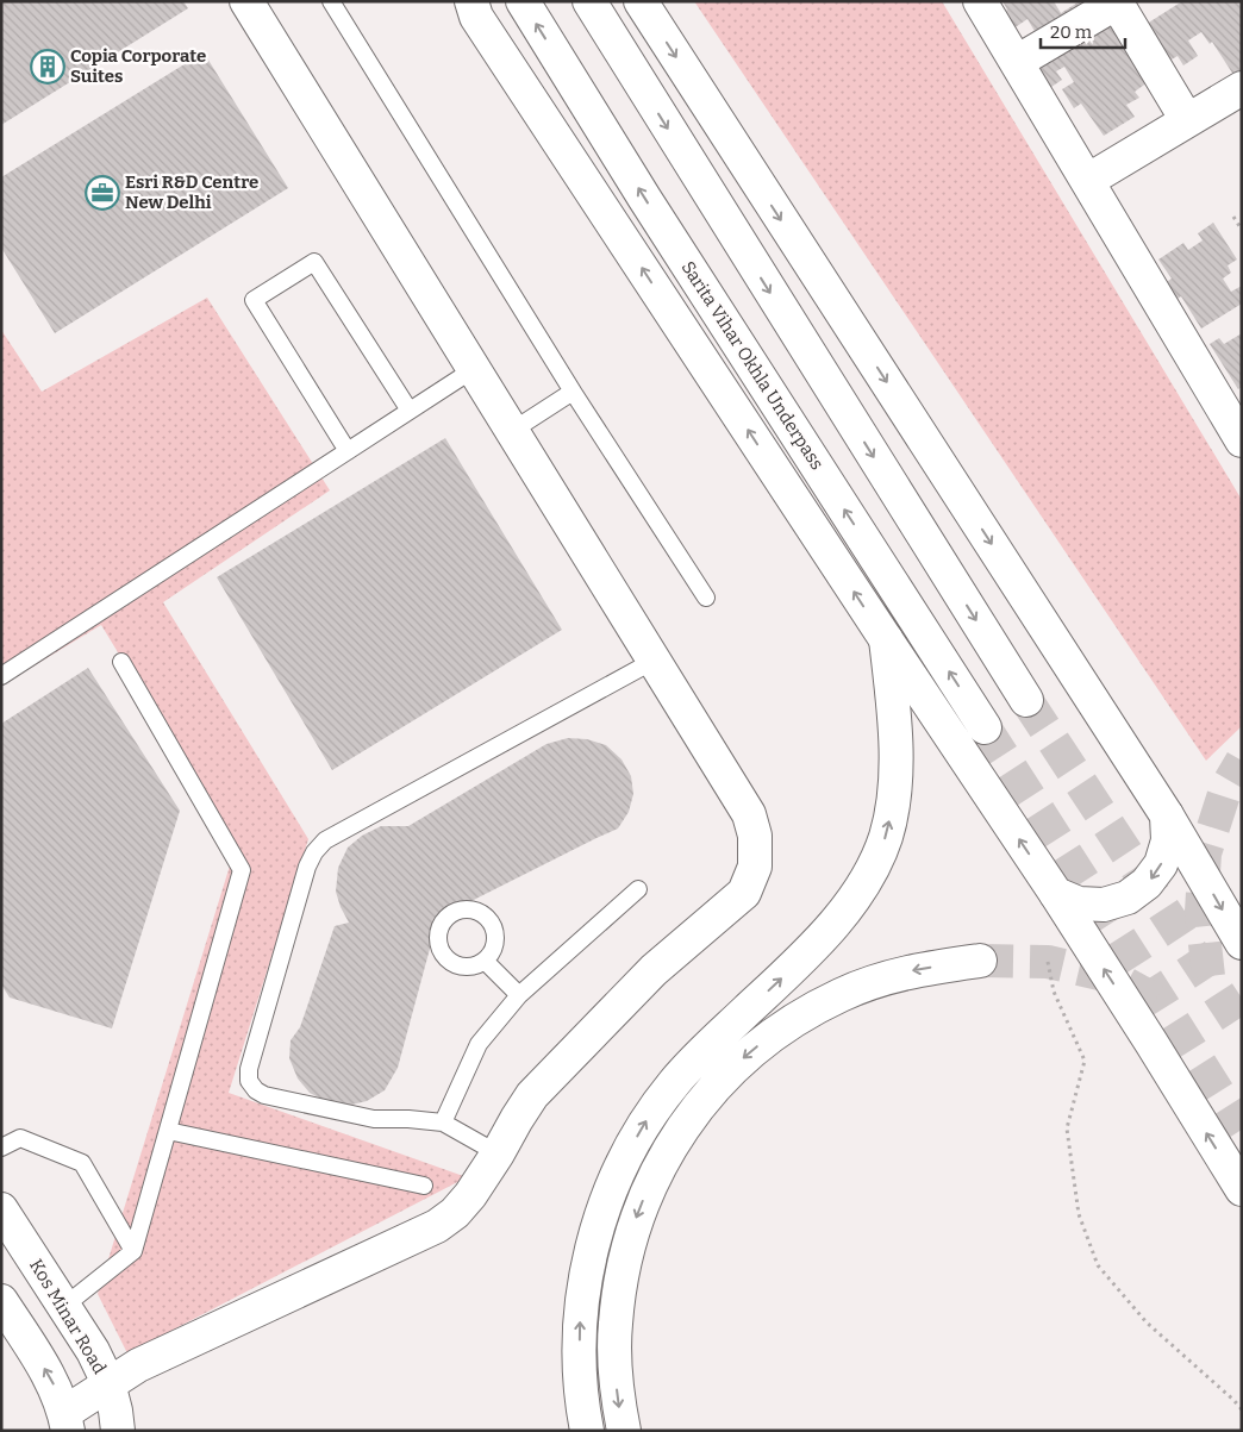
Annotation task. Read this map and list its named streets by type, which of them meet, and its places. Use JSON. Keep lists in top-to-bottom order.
{
  "streets": {
    "main road": ["Sarita Vihar Okhla Underpass", "Kos Minar Road"]
  },
  "places": {
    "building": ["Copia Corporate Suites"],
    "office": ["Esri R&D Centre New Delhi"]
  },
  "scale_bar": "20 m"
}
